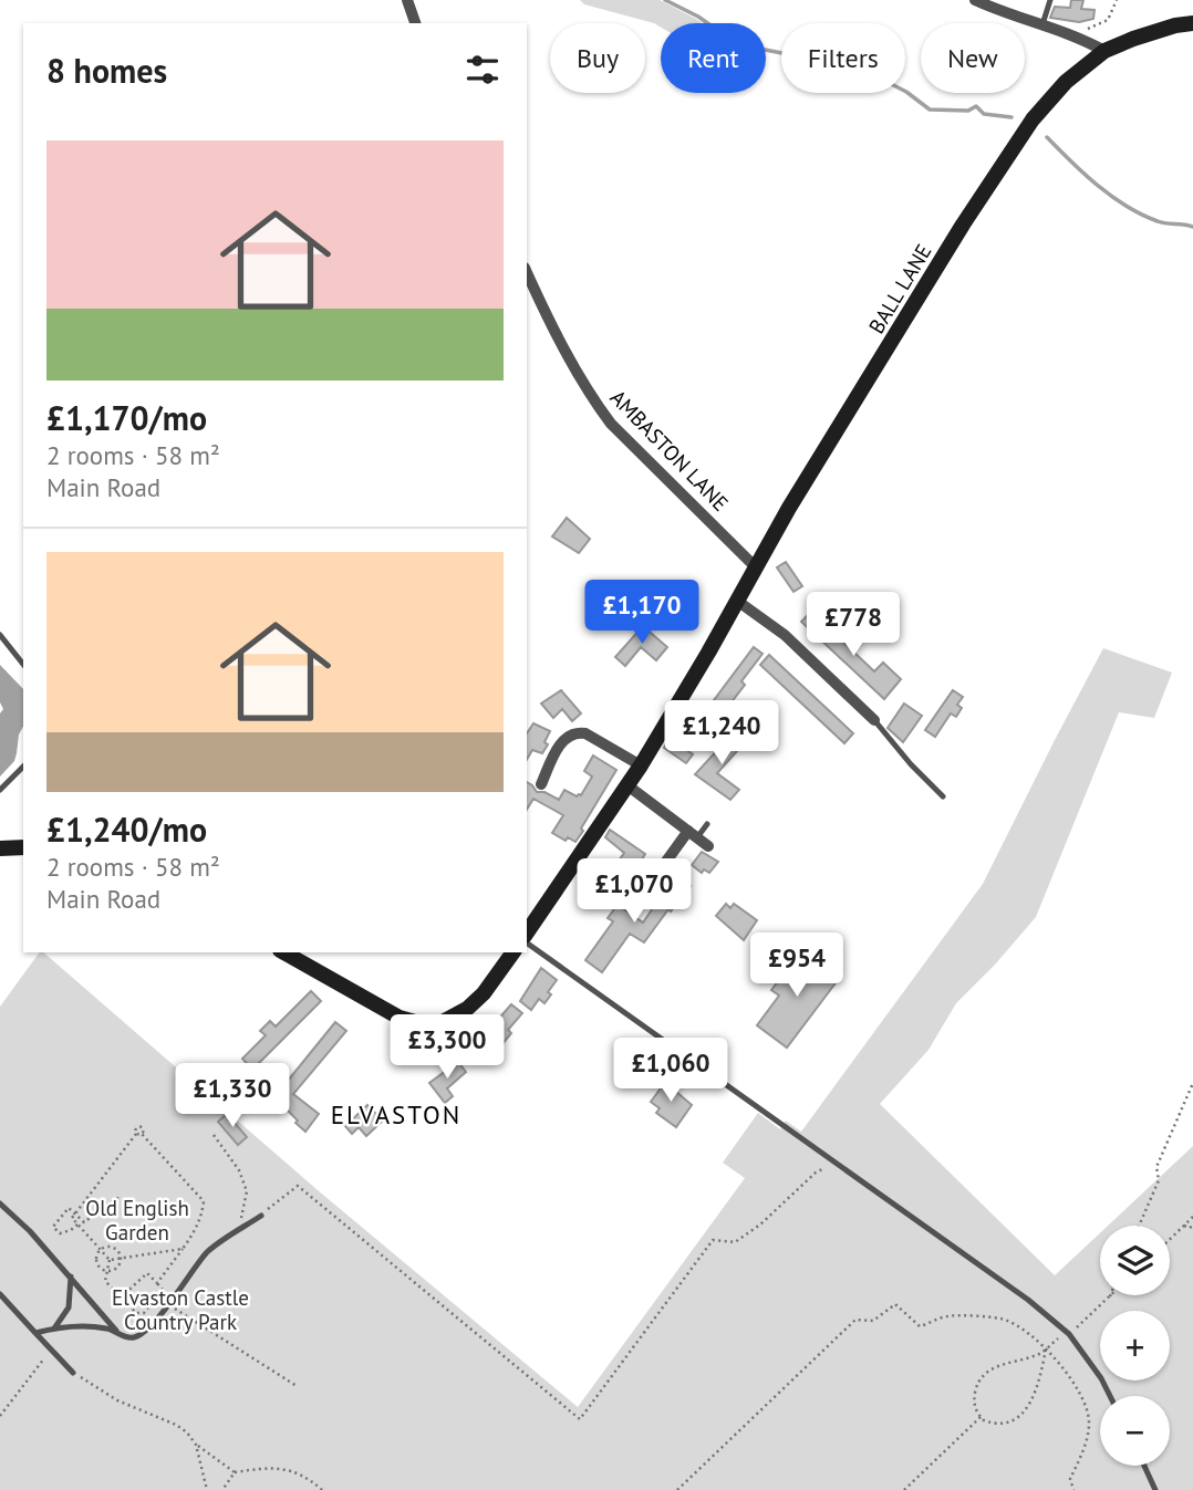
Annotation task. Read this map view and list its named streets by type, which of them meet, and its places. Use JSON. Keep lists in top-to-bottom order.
{
  "streets": {
    "main road": ["BALL LANE"],
    "street": ["AMBASTON LANE"]
  },
  "crossings": [
    ["BALL LANE", "AMBASTON LANE"]
  ],
  "districts": ["ELVASTON"],
  "parks": ["Old English Garden", "Elvaston Castle Country Park"],
  "page": {
    "chip": [
      "Buy",
      "Rent",
      "Filters",
      "New"
    ],
    "heading": "8 homes",
    "list": [
      {
        "name": "£1,170/mo",
        "note": "2 rooms · 58 m² · Main Road"
      },
      {
        "name": "£1,240/mo",
        "note": "2 rooms · 58 m² · Main Road"
      }
    ],
    "price": [
      "£1,170",
      "£778",
      "£1,240",
      "£1,070",
      "£954",
      "£3,300",
      "£1,060",
      "£1,330"
    ],
    "map_buttons": ["+", "−"]
  }
}
